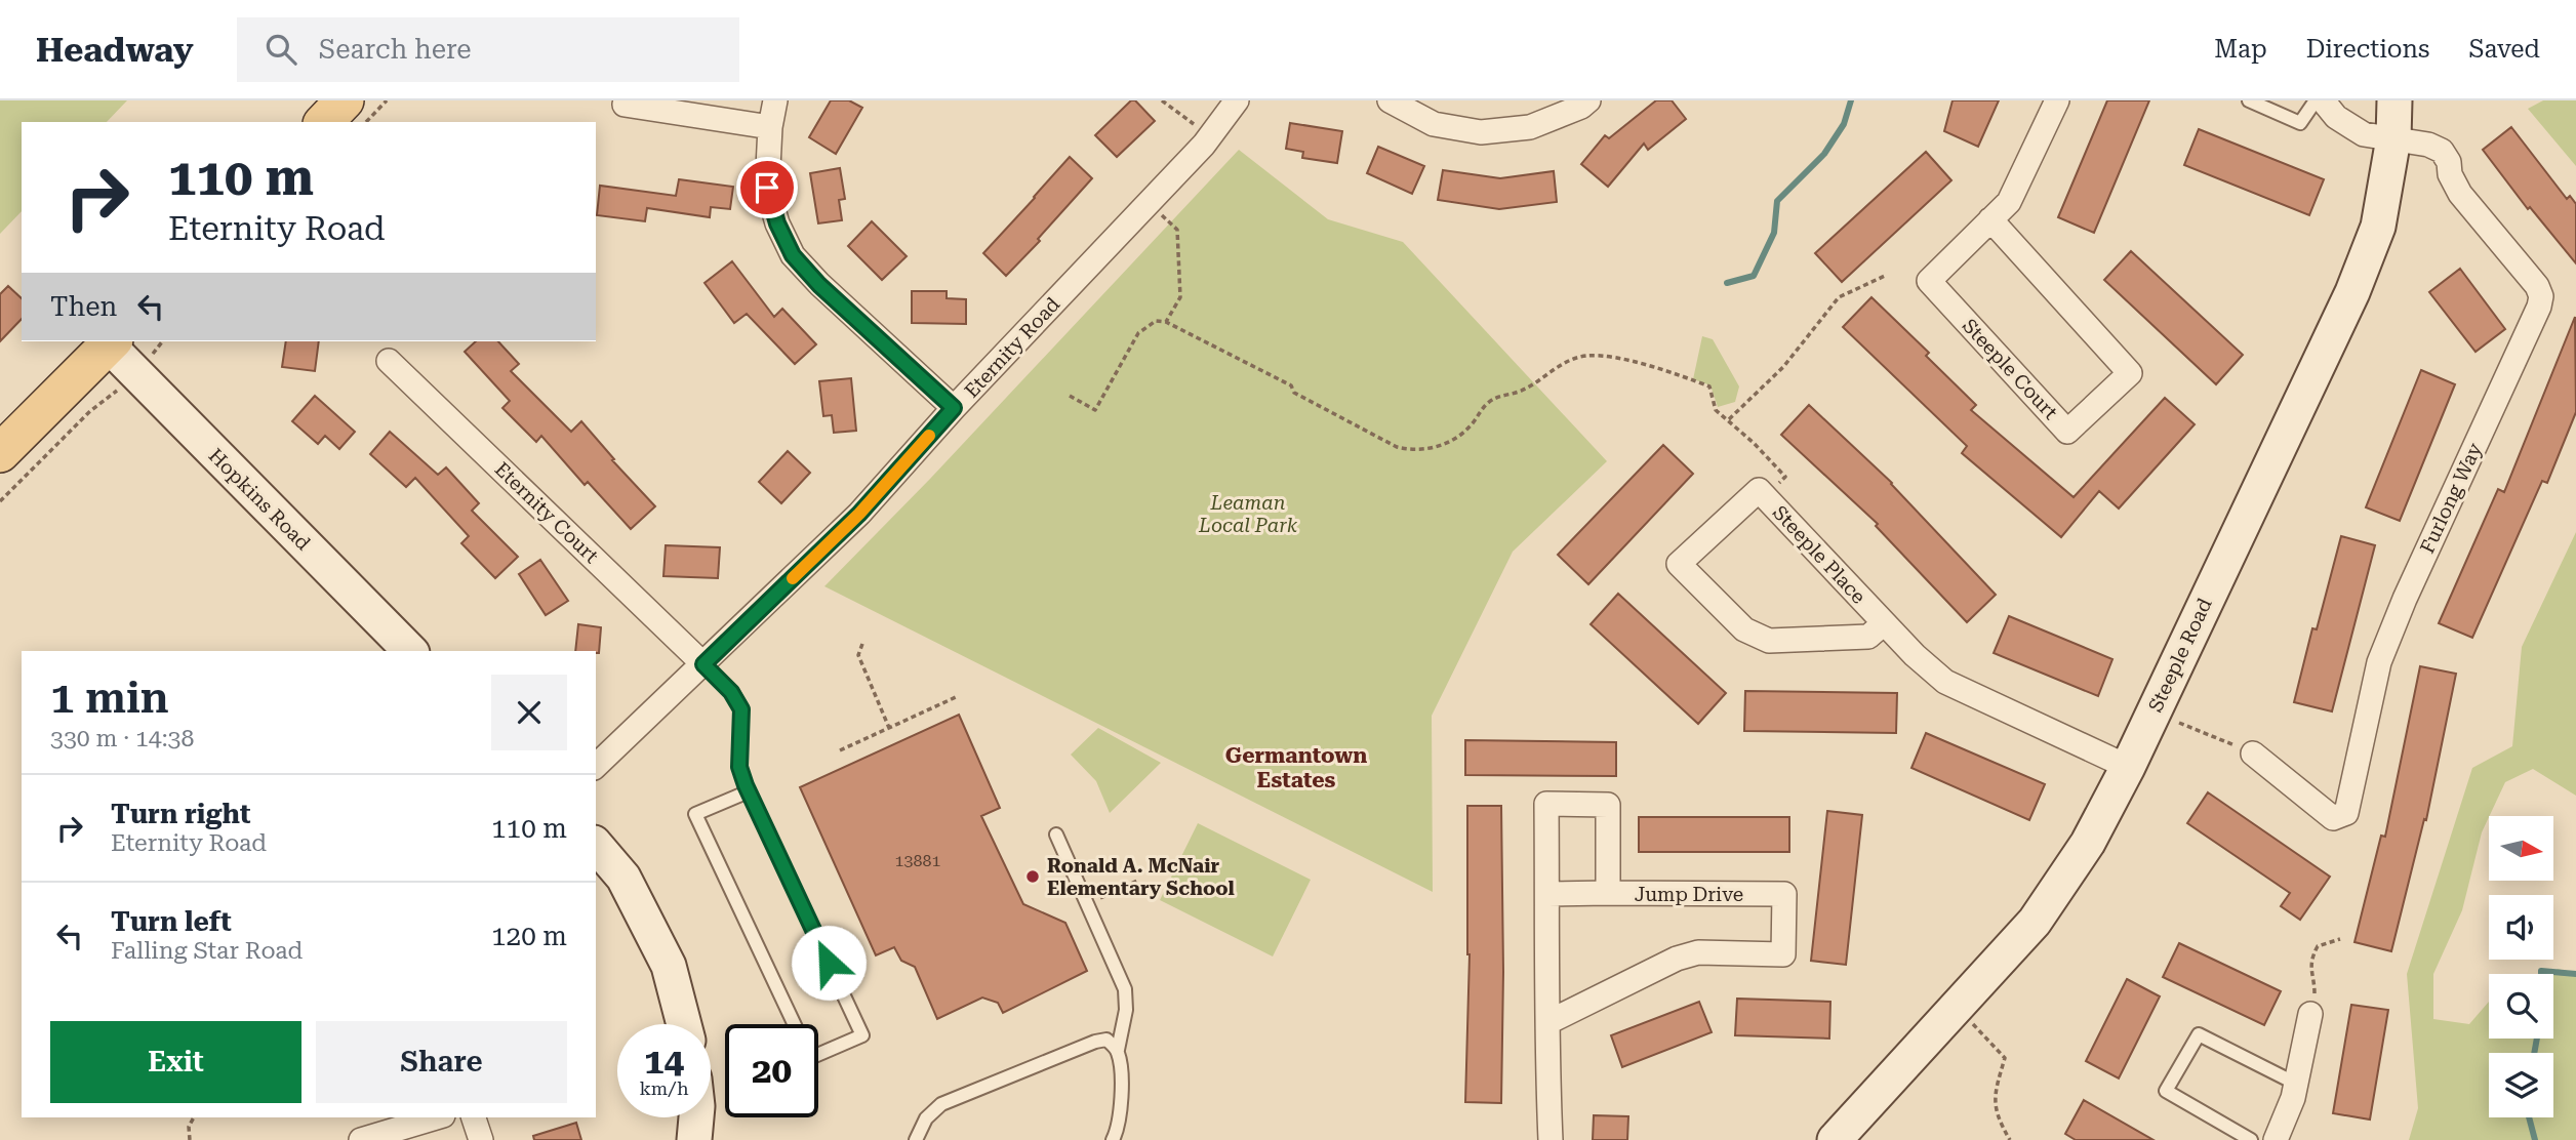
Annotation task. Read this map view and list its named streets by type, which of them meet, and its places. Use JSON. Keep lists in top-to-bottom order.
{
  "streets": {
    "street": [
      "Eternity Road",
      "Steeple Court",
      "Furlong Way",
      "Hopkins Road",
      "Eternity Court",
      "Steeple Place",
      "Steeple Road",
      "Jump Drive"
    ]
  },
  "crossings": [
    ["Eternity Road", "Eternity Court"],
    ["Furlong Way", "Steeple Road"],
    ["Steeple Place", "Steeple Road"]
  ],
  "districts": ["Germantown Estates"],
  "parks": ["Leaman Local Park"],
  "places": ["Ronald A. McNair Elementary School"],
  "house_numbers": ["13881"],
  "north": "right",
  "page": {
    "header": "Headway",
    "search": "Search here",
    "nav": ["Map", "Directions", "Saved"],
    "turn": ["110 m", "Eternity Road"],
    "then": "Then",
    "heading": ["1 min", "330 m · 14:38"],
    "list": [
      {
        "name": "Turn right",
        "note": "Eternity Road",
        "value": "110 m"
      },
      {
        "name": "Turn left",
        "note": "Falling Star Road",
        "value": "120 m"
      }
    ],
    "buttons": ["Exit", "Share"],
    "speed": "14 km/h",
    "limit": "20"
  }
}
